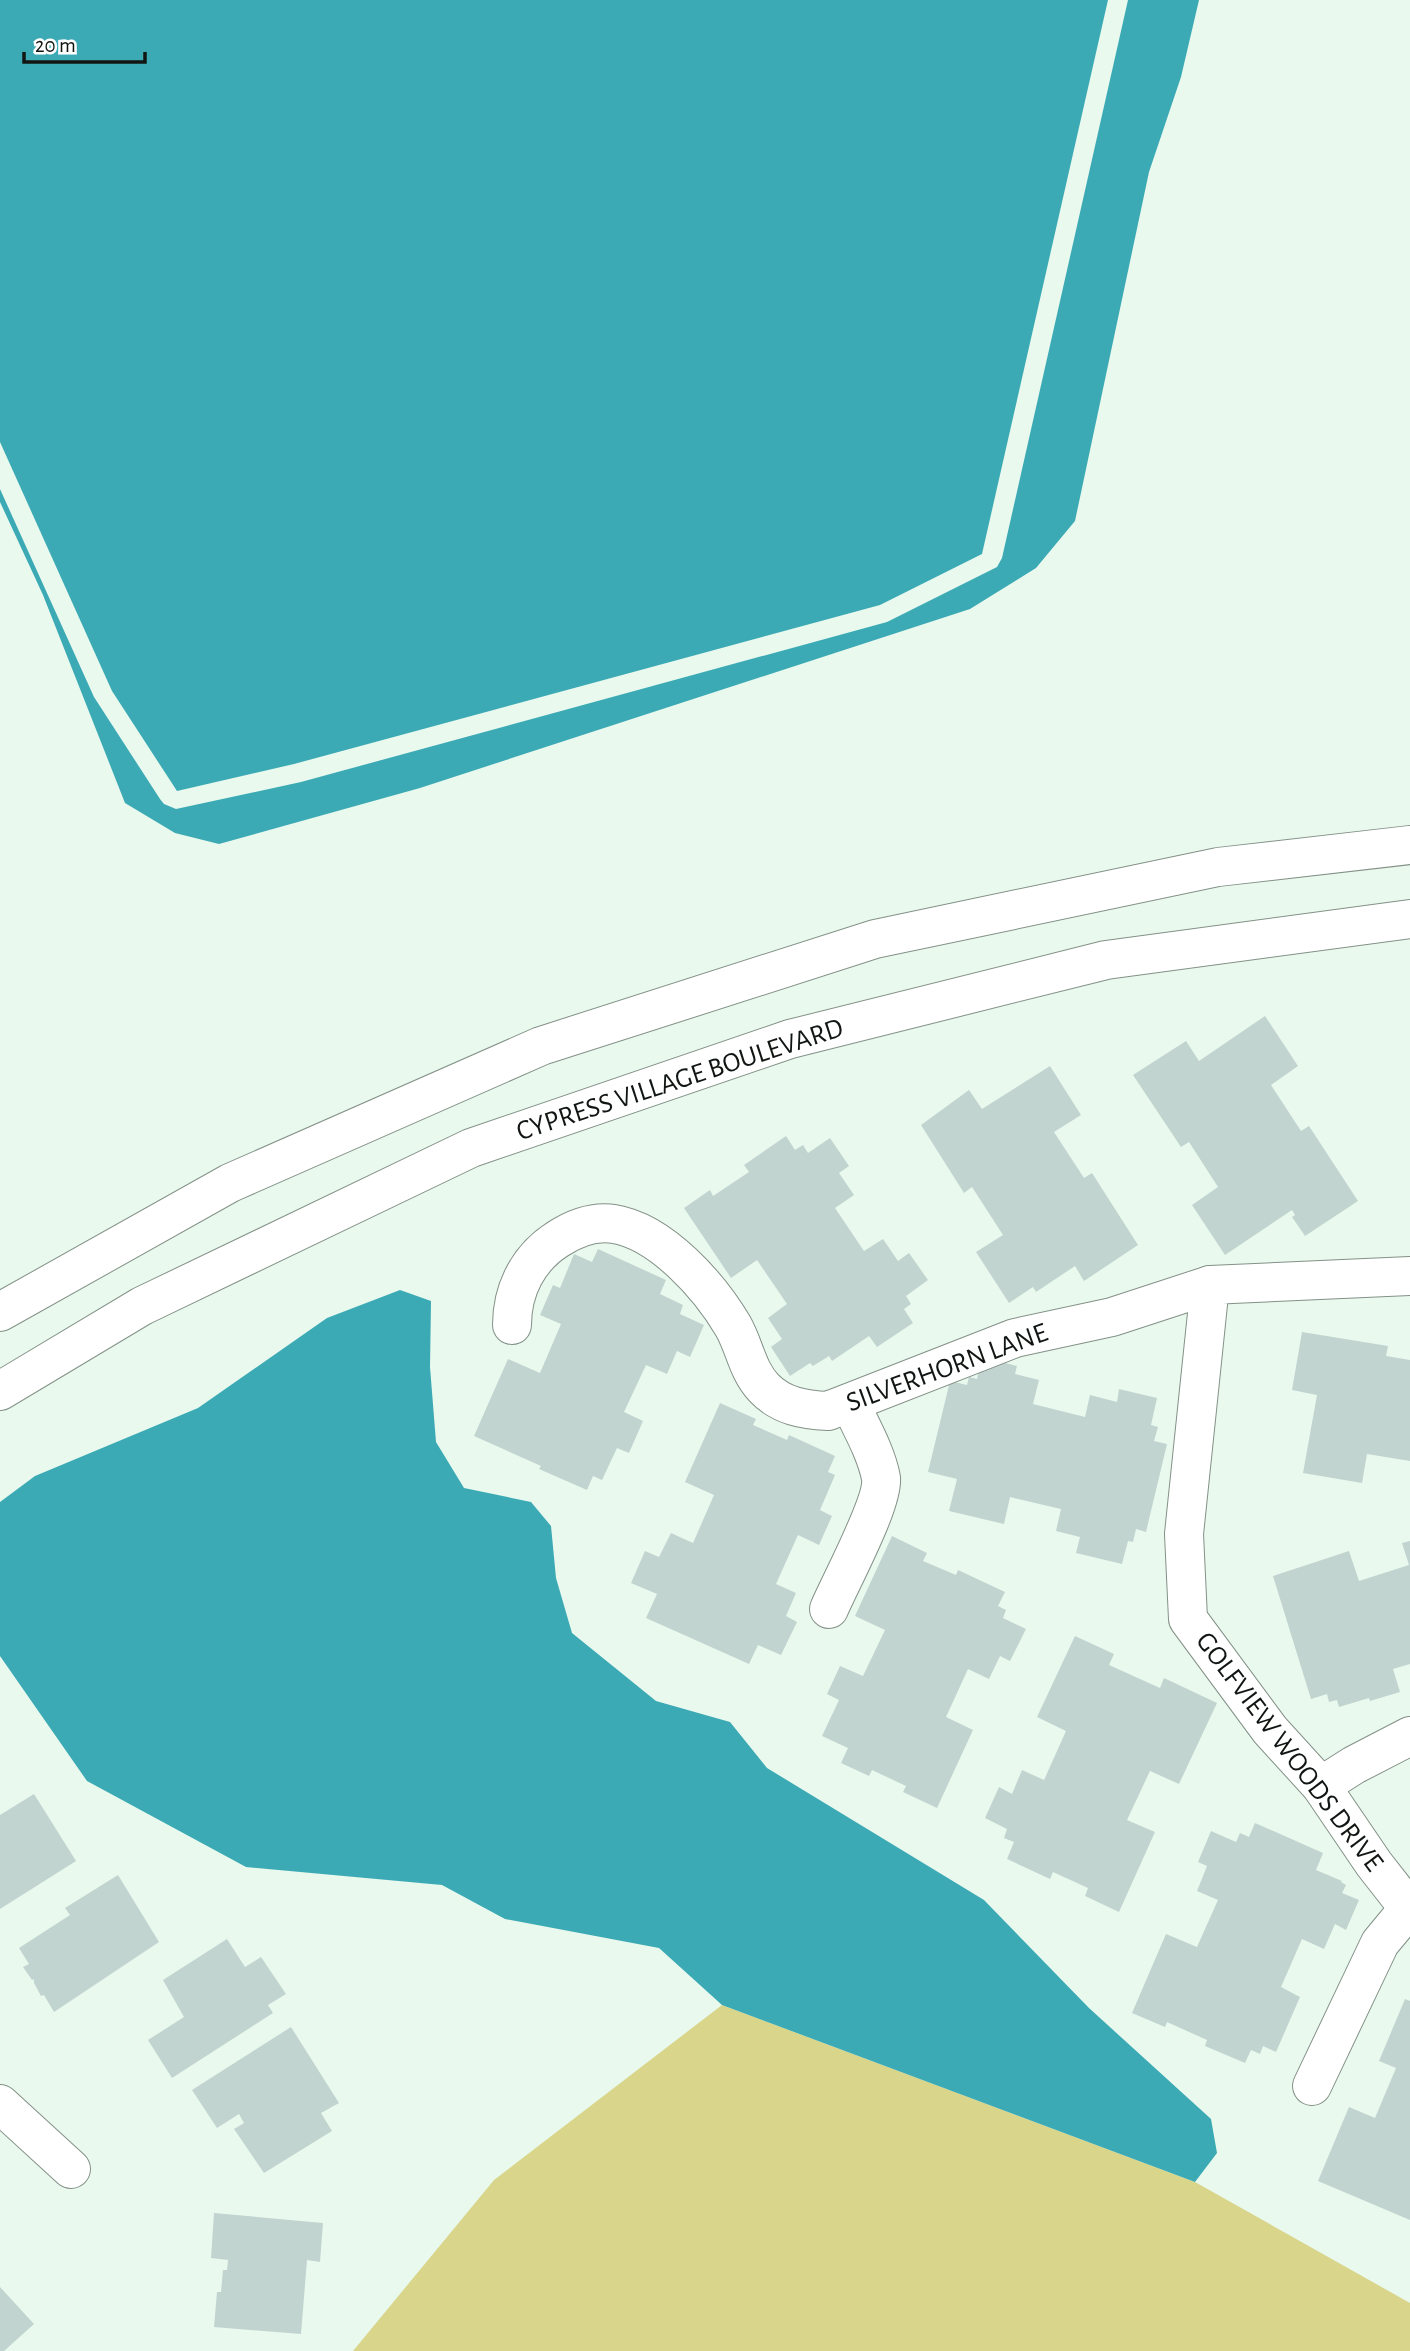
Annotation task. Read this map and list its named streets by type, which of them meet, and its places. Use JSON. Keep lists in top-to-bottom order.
{
  "streets": {
    "street": ["CYPRESS VILLAGE BOULEVARD", "SILVERHORN LANE", "GOLFVIEW WOODS DRIVE"]
  },
  "crossings": [
    ["SILVERHORN LANE", "GOLFVIEW WOODS DRIVE"]
  ],
  "scale_bar": "20 m"
}
